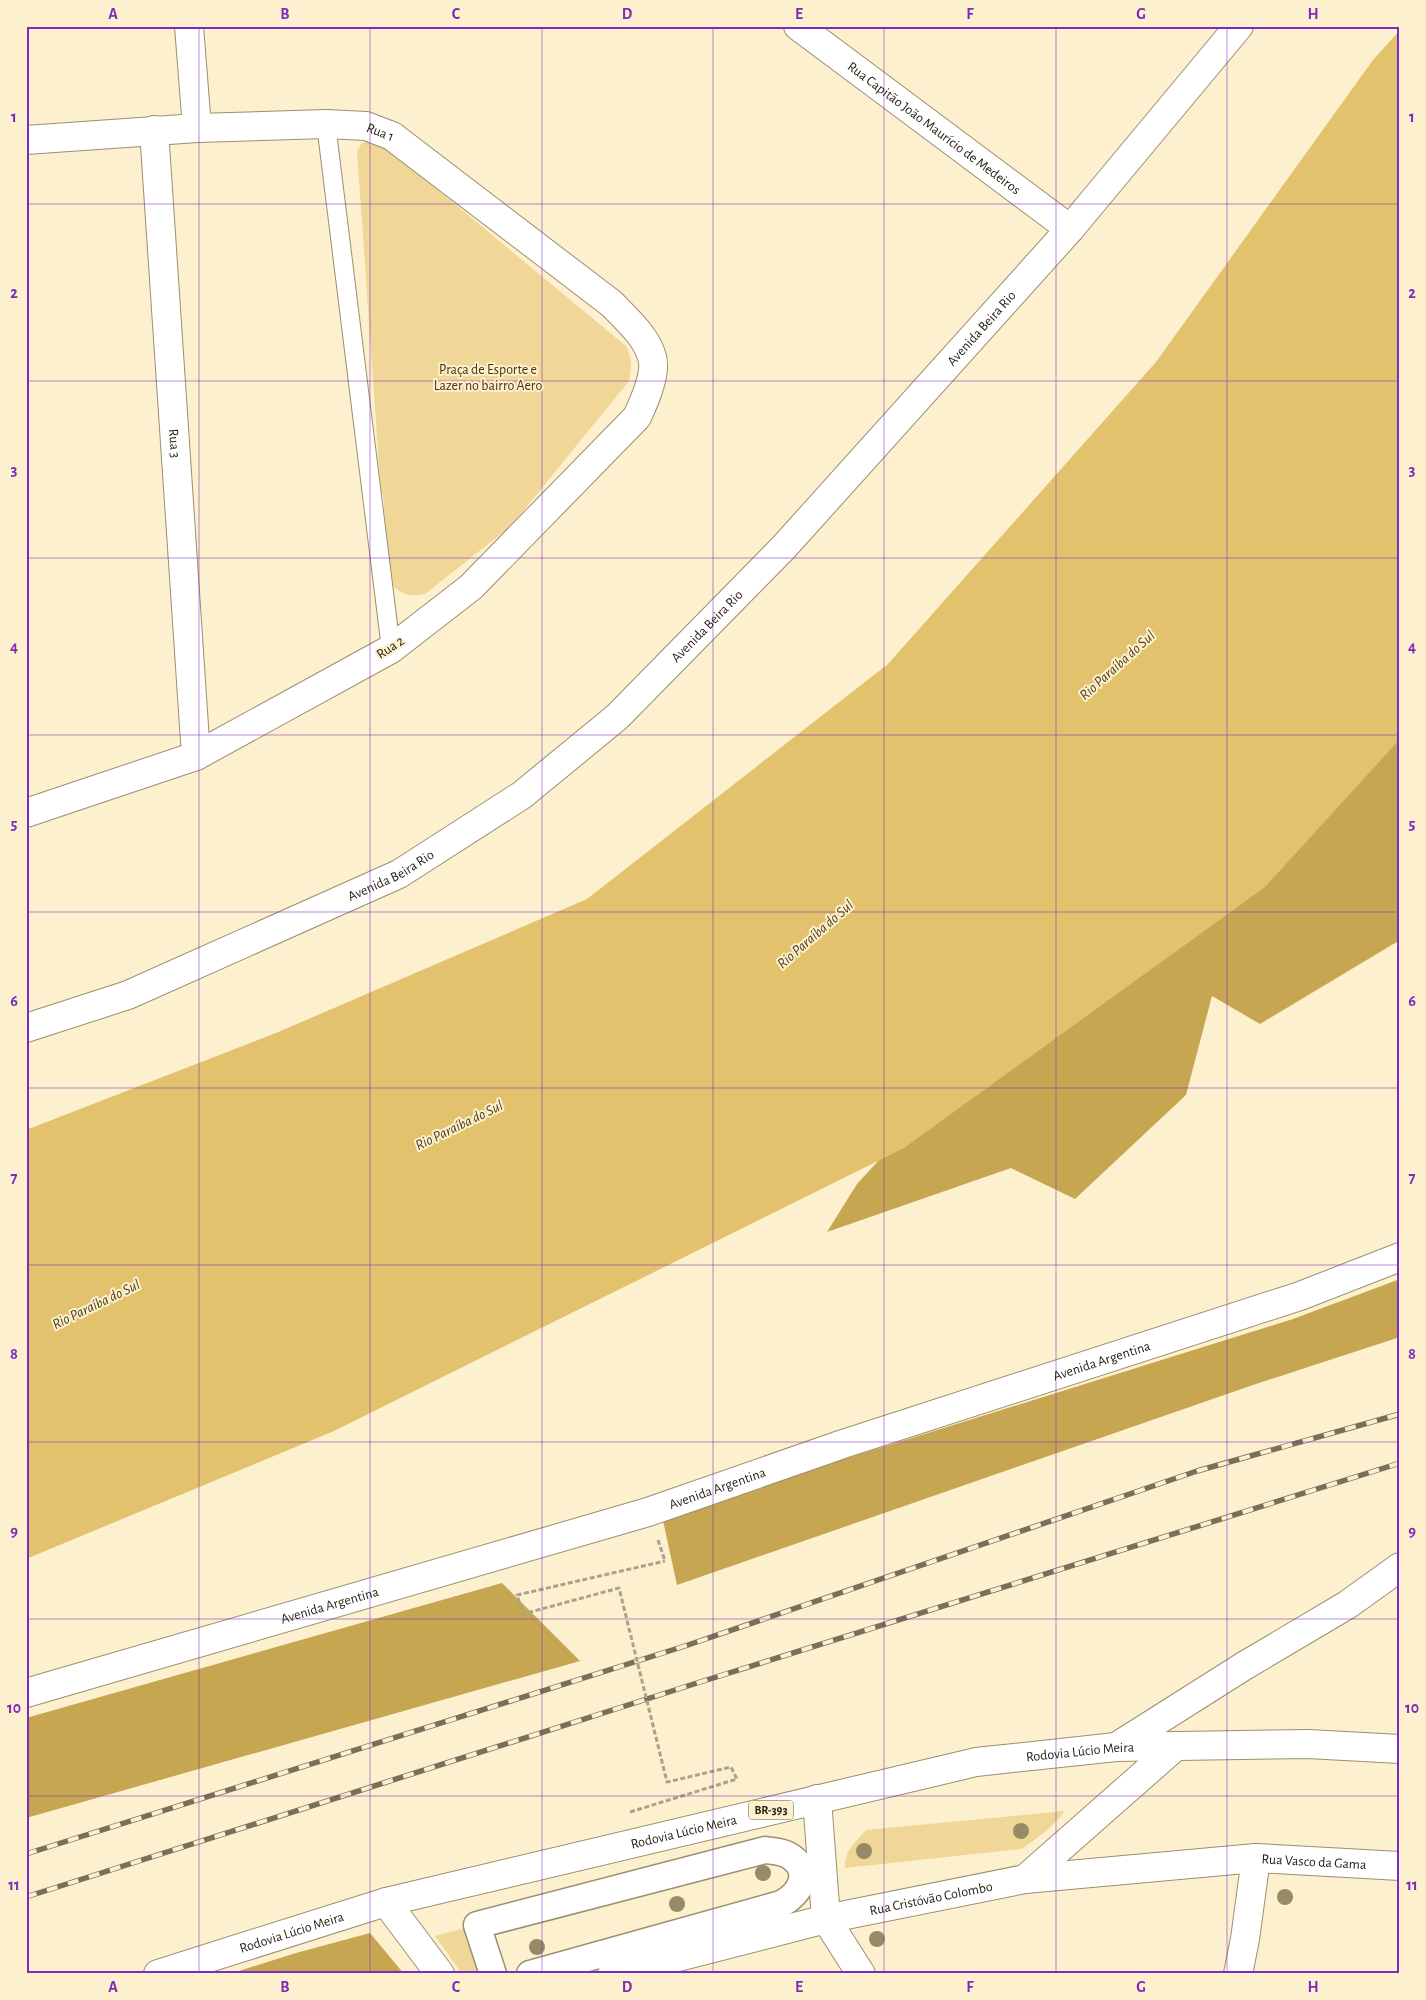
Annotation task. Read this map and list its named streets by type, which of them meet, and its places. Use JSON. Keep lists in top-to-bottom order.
{
  "streets": {
    "street": [
      "Rua Capitão João Maurício de Medeiros",
      "Rua 1",
      "Avenida Beira Rio",
      "Rua 3",
      "Rua 2",
      "Avenida Argentina",
      "Rodovia Lúcio Meira",
      "BR-393",
      "Rua Vasco da Gama",
      "Rua Cristóvão Colombo"
    ]
  },
  "crossings": [
    ["Rua Capitão João Maurício de Medeiros", "Avenida Beira Rio"],
    ["Rua 1", "Rua 3"],
    ["Rua 1", "Rua 2"],
    ["Rua 3", "Rua 2"],
    ["Rua Vasco da Gama", "Rua Cristóvão Colombo"]
  ],
  "water": ["Rio Paraíba do Sul"],
  "parks": ["Praça de Esporte e Lazer no bairro Aero"],
  "grid": {
    "columns": [
      "A",
      "B",
      "C",
      "D",
      "E",
      "F",
      "G",
      "H"
    ],
    "rows": [
      "1",
      "2",
      "3",
      "4",
      "5",
      "6",
      "7",
      "8",
      "9",
      "10",
      "11"
    ]
  }
}
